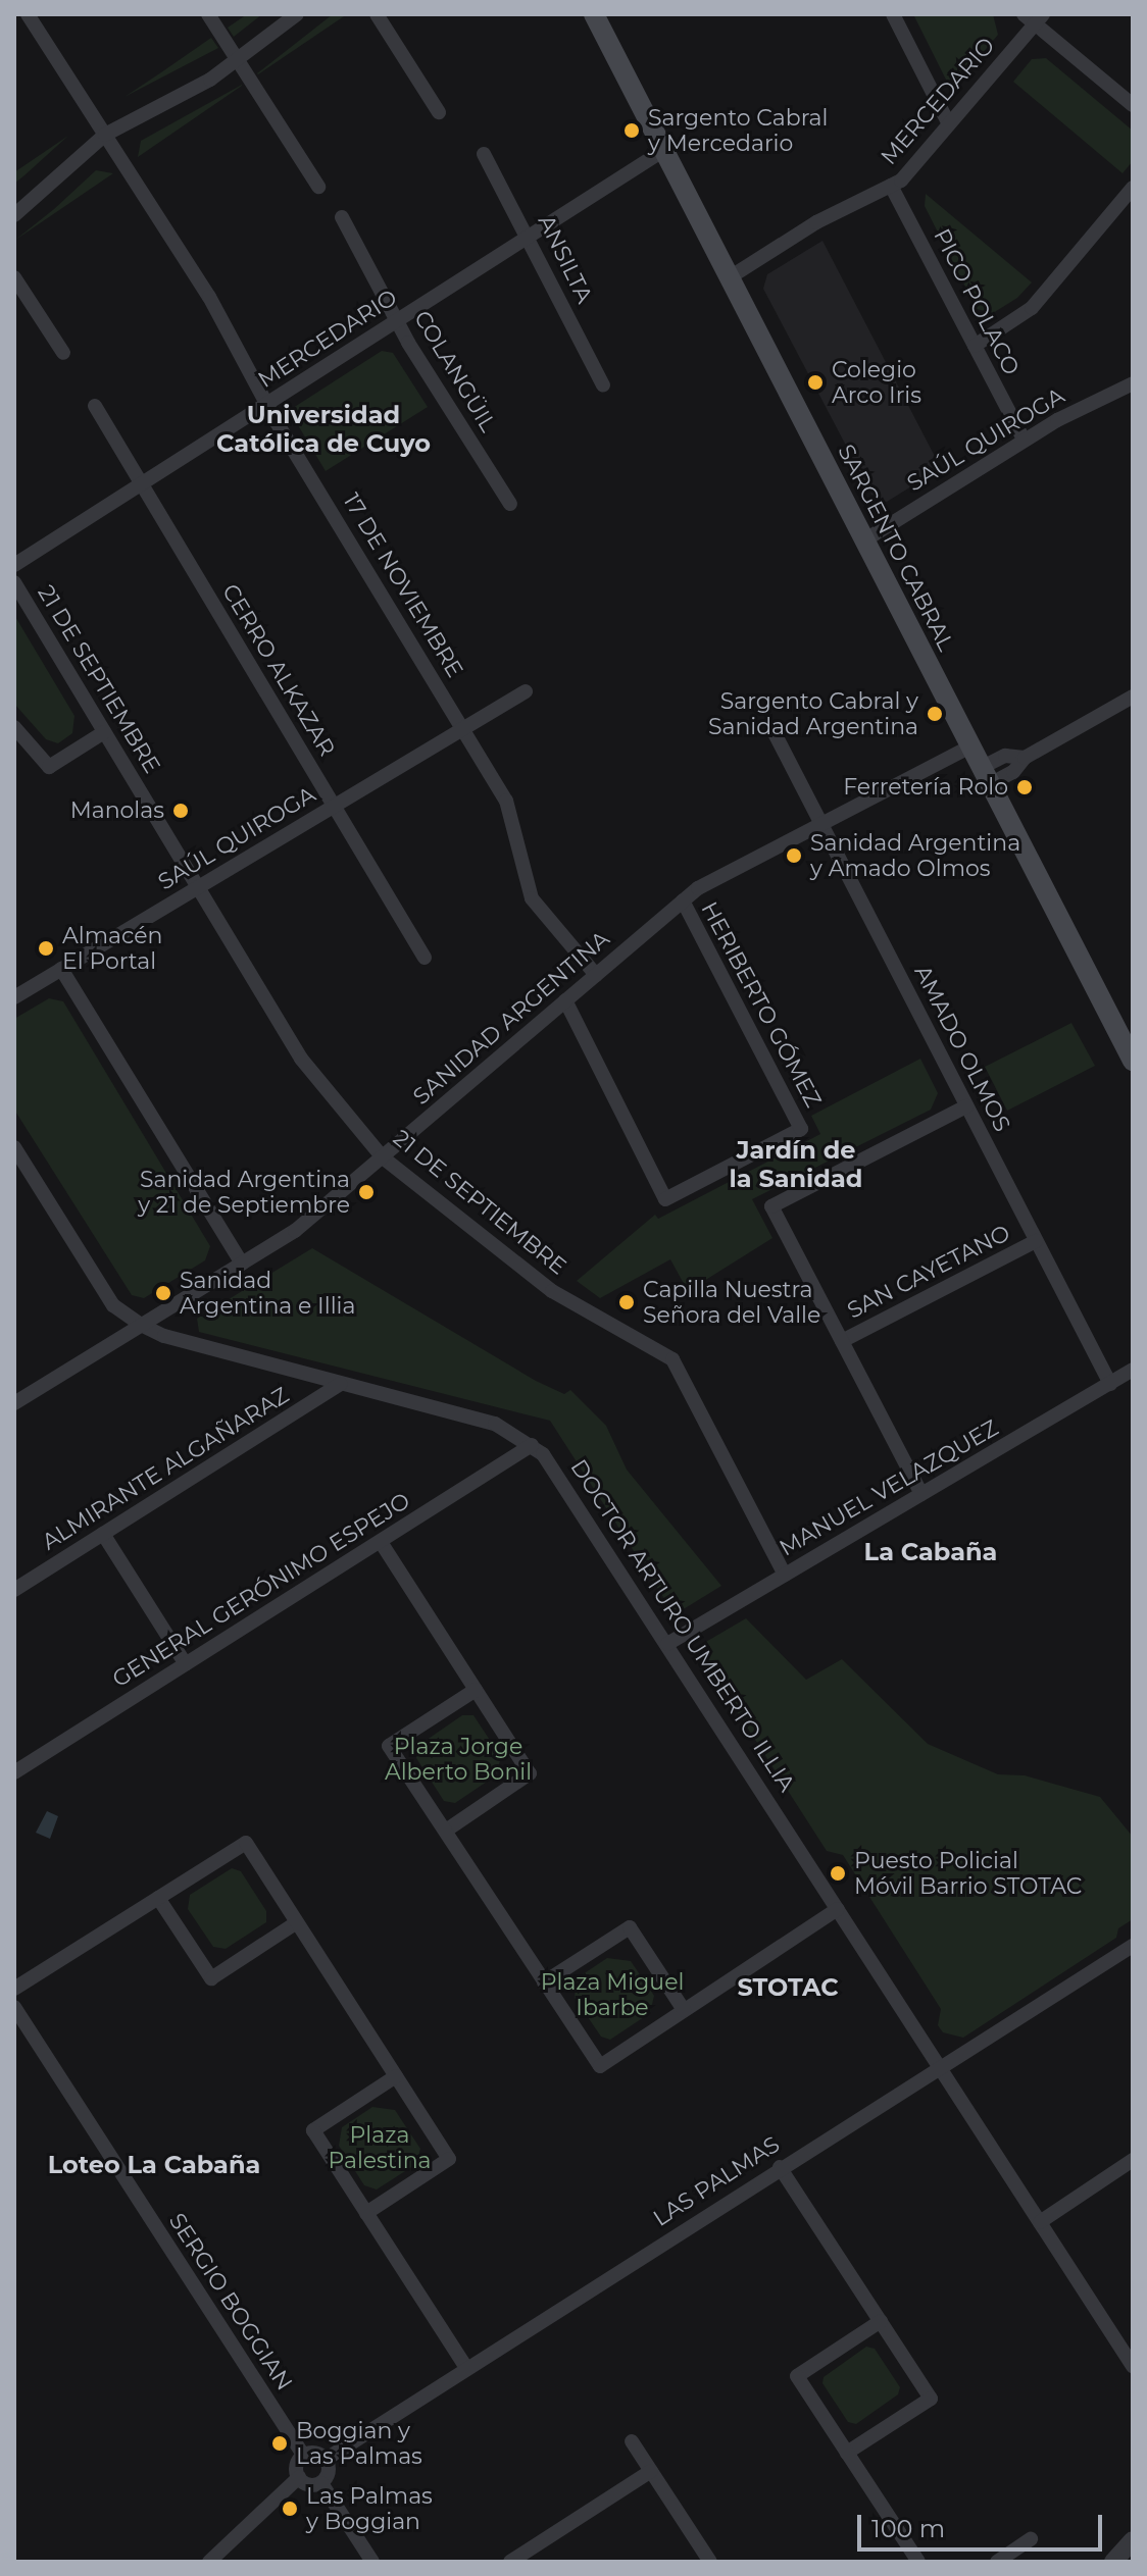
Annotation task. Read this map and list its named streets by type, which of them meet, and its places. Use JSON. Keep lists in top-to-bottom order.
{
  "streets": {
    "main road": ["SARGENTO CABRAL"],
    "street": [
      "MERCEDARIO",
      "ANSILTA",
      "PICO POLACO",
      "COLANGÜIL",
      "SAÚL QUIROGA",
      "17 DE NOVIEMBRE",
      "CERRO ALKAZAR",
      "21 DE SEPTIEMBRE",
      "HERIBERTO GÓMEZ",
      "SANIDAD ARGENTINA",
      "AMADO OLMOS",
      "SAN CAYETANO",
      "ALMIRANTE ALGAÑARAZ",
      "MANUEL VELAZQUEZ",
      "GENERAL GERÓNIMO ESPEJO",
      "DOCTOR ARTURO UMBERTO ILLIA",
      "LAS PALMAS",
      "SERGIO BOGGIAN"
    ]
  },
  "crossings": [
    ["MERCEDARIO", "ANSILTA"],
    ["MERCEDARIO", "PICO POLACO"],
    ["MERCEDARIO", "COLANGÜIL"],
    ["MERCEDARIO", "SARGENTO CABRAL"],
    ["MERCEDARIO", "17 DE NOVIEMBRE"],
    ["MERCEDARIO", "CERRO ALKAZAR"],
    ["PICO POLACO", "SAÚL QUIROGA"],
    ["SAÚL QUIROGA", "SARGENTO CABRAL"],
    ["SAÚL QUIROGA", "17 DE NOVIEMBRE"],
    ["SAÚL QUIROGA", "CERRO ALKAZAR"],
    ["SAÚL QUIROGA", "21 DE SEPTIEMBRE"],
    ["SARGENTO CABRAL", "SANIDAD ARGENTINA"],
    ["17 DE NOVIEMBRE", "SANIDAD ARGENTINA"],
    ["21 DE SEPTIEMBRE", "SANIDAD ARGENTINA"],
    ["21 DE SEPTIEMBRE", "MANUEL VELAZQUEZ"],
    ["HERIBERTO GÓMEZ", "SANIDAD ARGENTINA"],
    ["SANIDAD ARGENTINA", "AMADO OLMOS"],
    ["SANIDAD ARGENTINA", "DOCTOR ARTURO UMBERTO ILLIA"],
    ["AMADO OLMOS", "SAN CAYETANO"],
    ["AMADO OLMOS", "MANUEL VELAZQUEZ"],
    ["ALMIRANTE ALGAÑARAZ", "DOCTOR ARTURO UMBERTO ILLIA"],
    ["MANUEL VELAZQUEZ", "DOCTOR ARTURO UMBERTO ILLIA"],
    ["GENERAL GERÓNIMO ESPEJO", "DOCTOR ARTURO UMBERTO ILLIA"],
    ["DOCTOR ARTURO UMBERTO ILLIA", "LAS PALMAS"],
    ["LAS PALMAS", "SERGIO BOGGIAN"]
  ],
  "districts": [
    "Universidad Católica de Cuyo",
    "Jardín de la Sanidad",
    "La Cabaña",
    "STOTAC",
    "Loteo La Cabaña"
  ],
  "parks": ["Plaza Jorge Alberto Bonil", "Plaza Miguel Ibarbe", "Plaza Palestina"],
  "places": [
    "Sargento Cabral y Mercedario",
    "Colegio Arco Iris",
    "Sargento Cabral y Sanidad Argentina",
    "Ferretería Rolo",
    "Manolas",
    "Sanidad Argentina y Amado Olmos",
    "Almacén El Portal",
    "Sanidad Argentina y 21 de Septiembre",
    "Sanidad Argentina e Illia",
    "Capilla Nuestra Señora del Valle",
    "Puesto Policial Móvil Barrio STOTAC",
    "Boggian y Las Palmas",
    "Las Palmas y Boggian"
  ],
  "scale_bar": "100 m"
}
